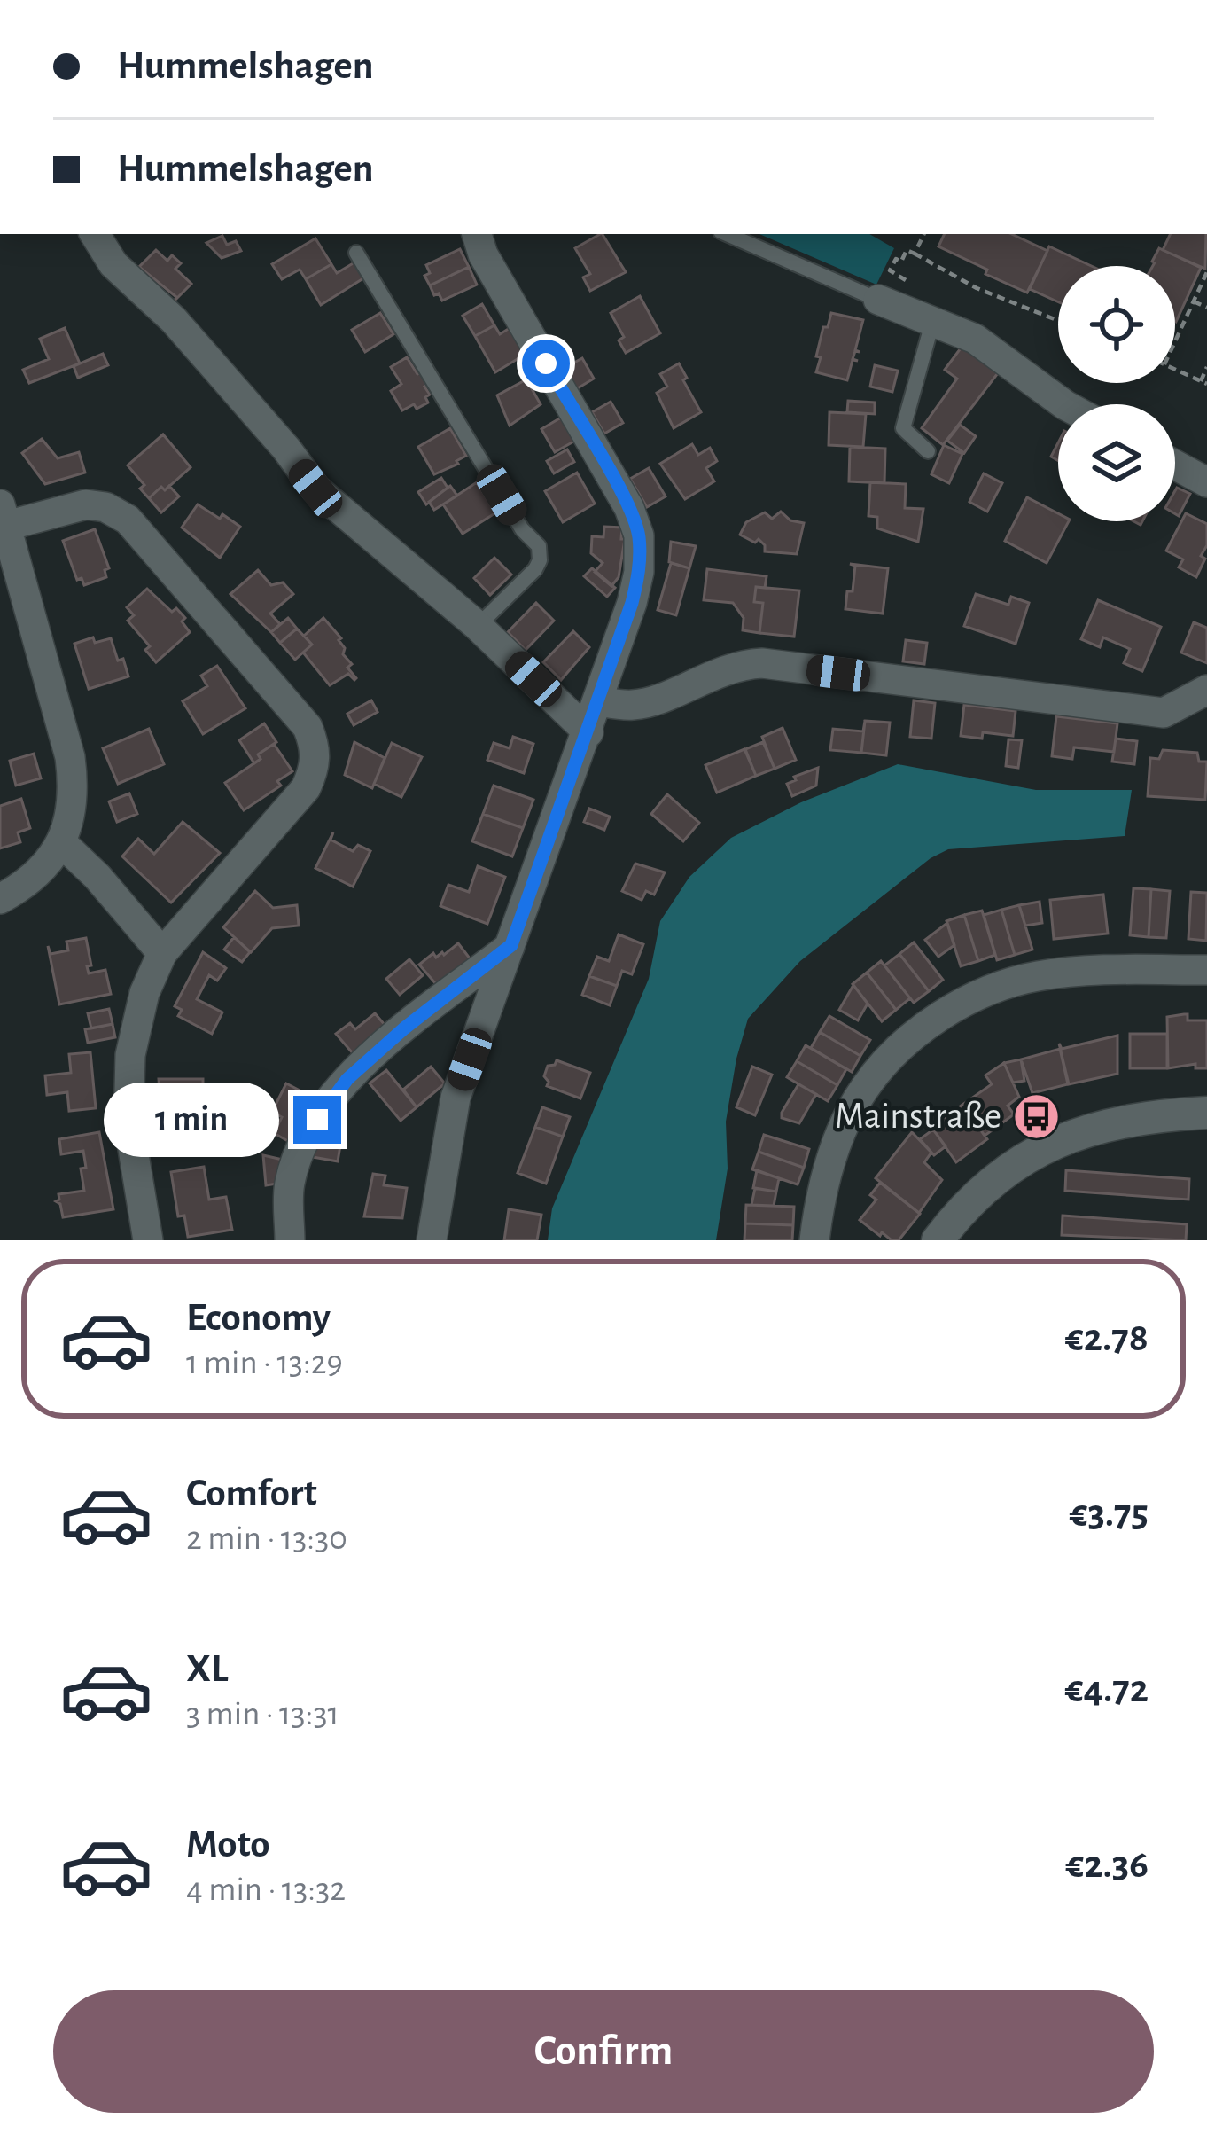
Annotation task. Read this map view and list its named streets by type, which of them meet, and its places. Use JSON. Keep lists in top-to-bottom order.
{
  "places": {
    "bus stop": ["Mainstraße"]
  },
  "page": {
    "banner": ["Hummelshagen", "Hummelshagen"],
    "bubble": "1 min",
    "list": [
      {
        "name": "Economy",
        "note": "1 min · 13:29",
        "value": "€2.78"
      },
      {
        "name": "Comfort",
        "note": "2 min · 13:30",
        "value": "€3.75"
      },
      {
        "name": "XL",
        "note": "3 min · 13:31",
        "value": "€4.72"
      },
      {
        "name": "Moto",
        "note": "4 min · 13:32",
        "value": "€2.36"
      }
    ],
    "buttons": "Confirm"
  }
}
